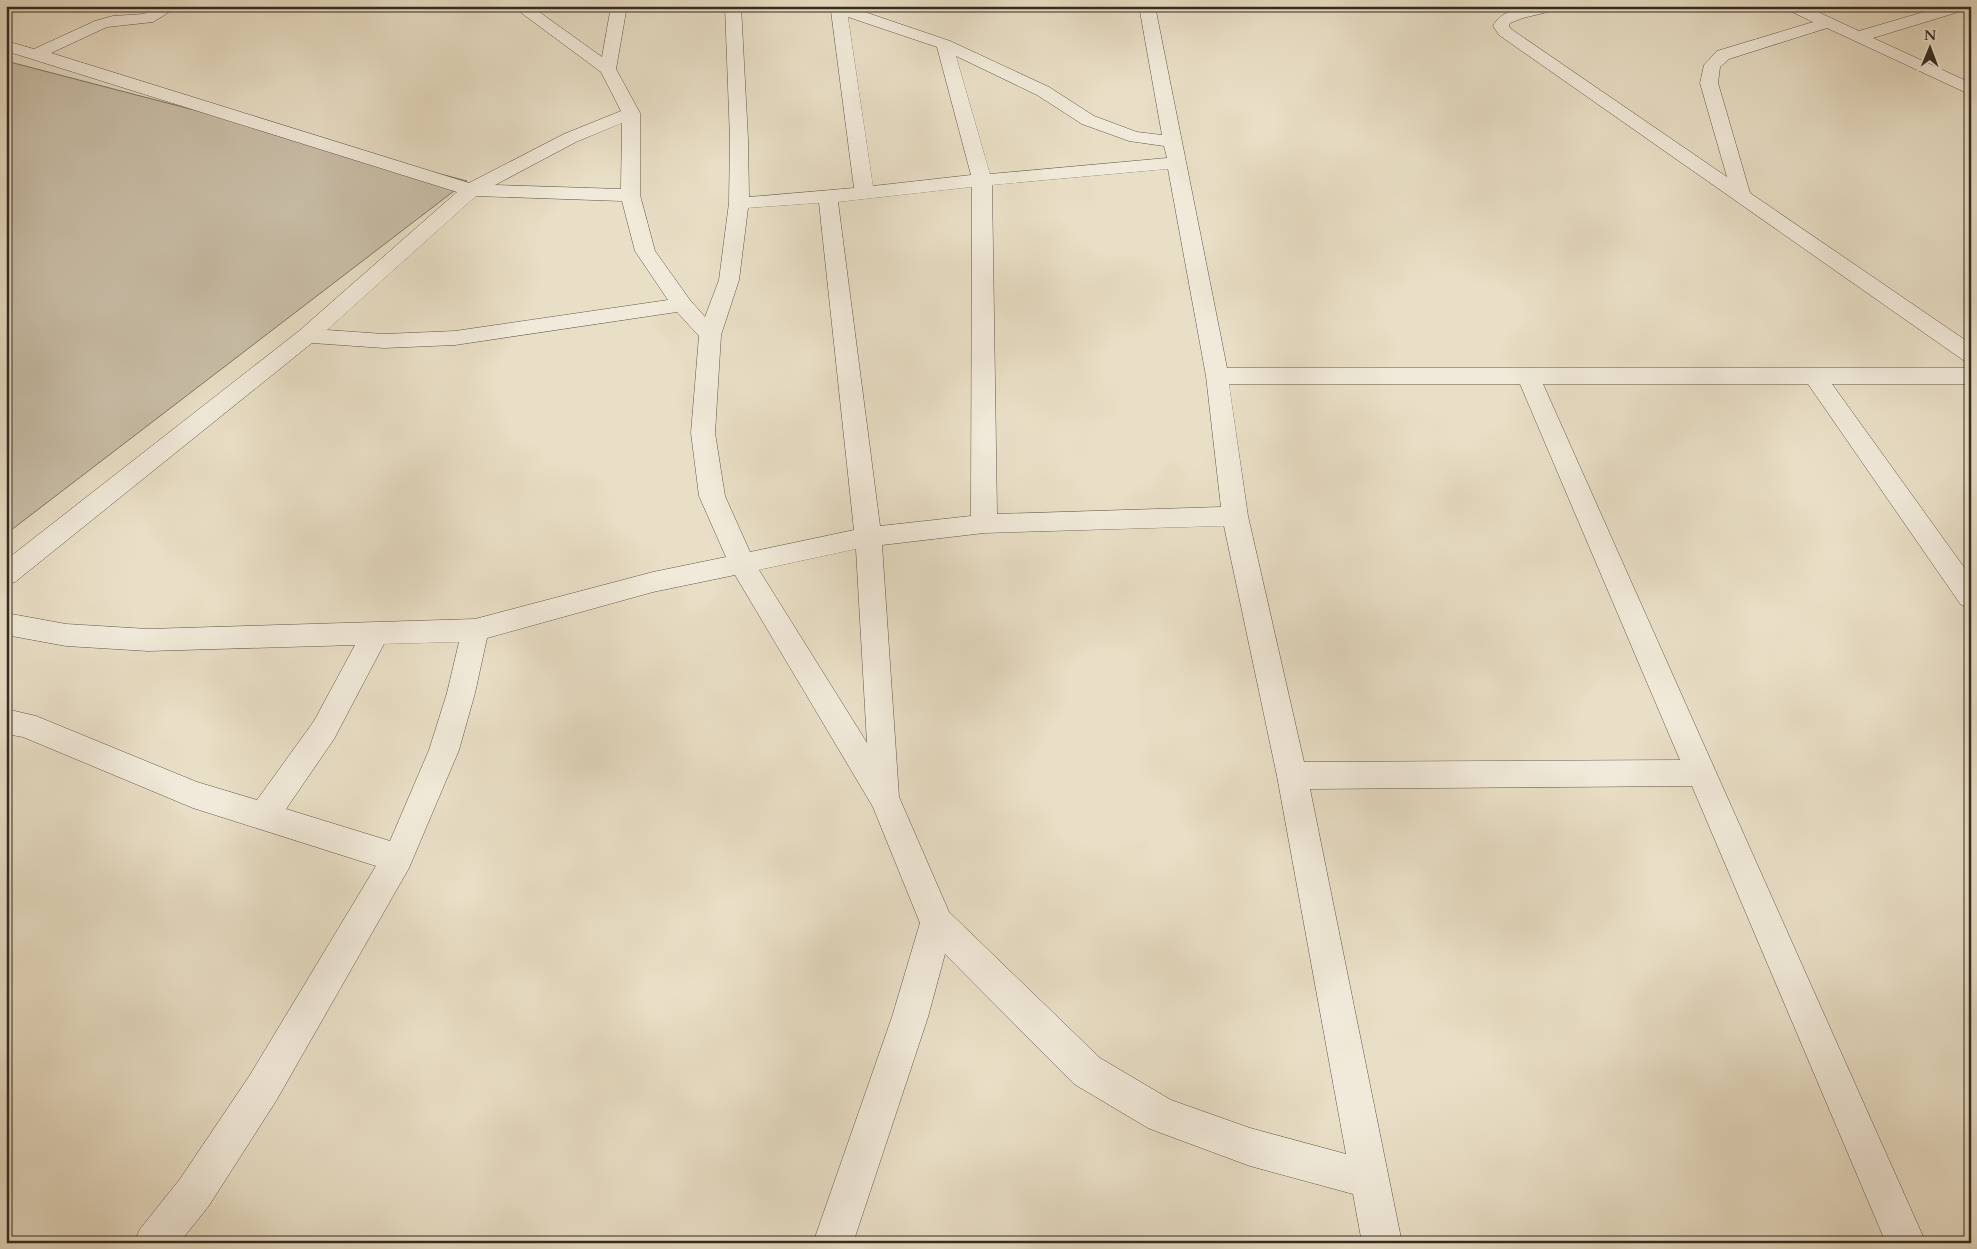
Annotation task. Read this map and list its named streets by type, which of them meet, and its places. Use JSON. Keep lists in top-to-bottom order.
{
  "north": "top"
}
